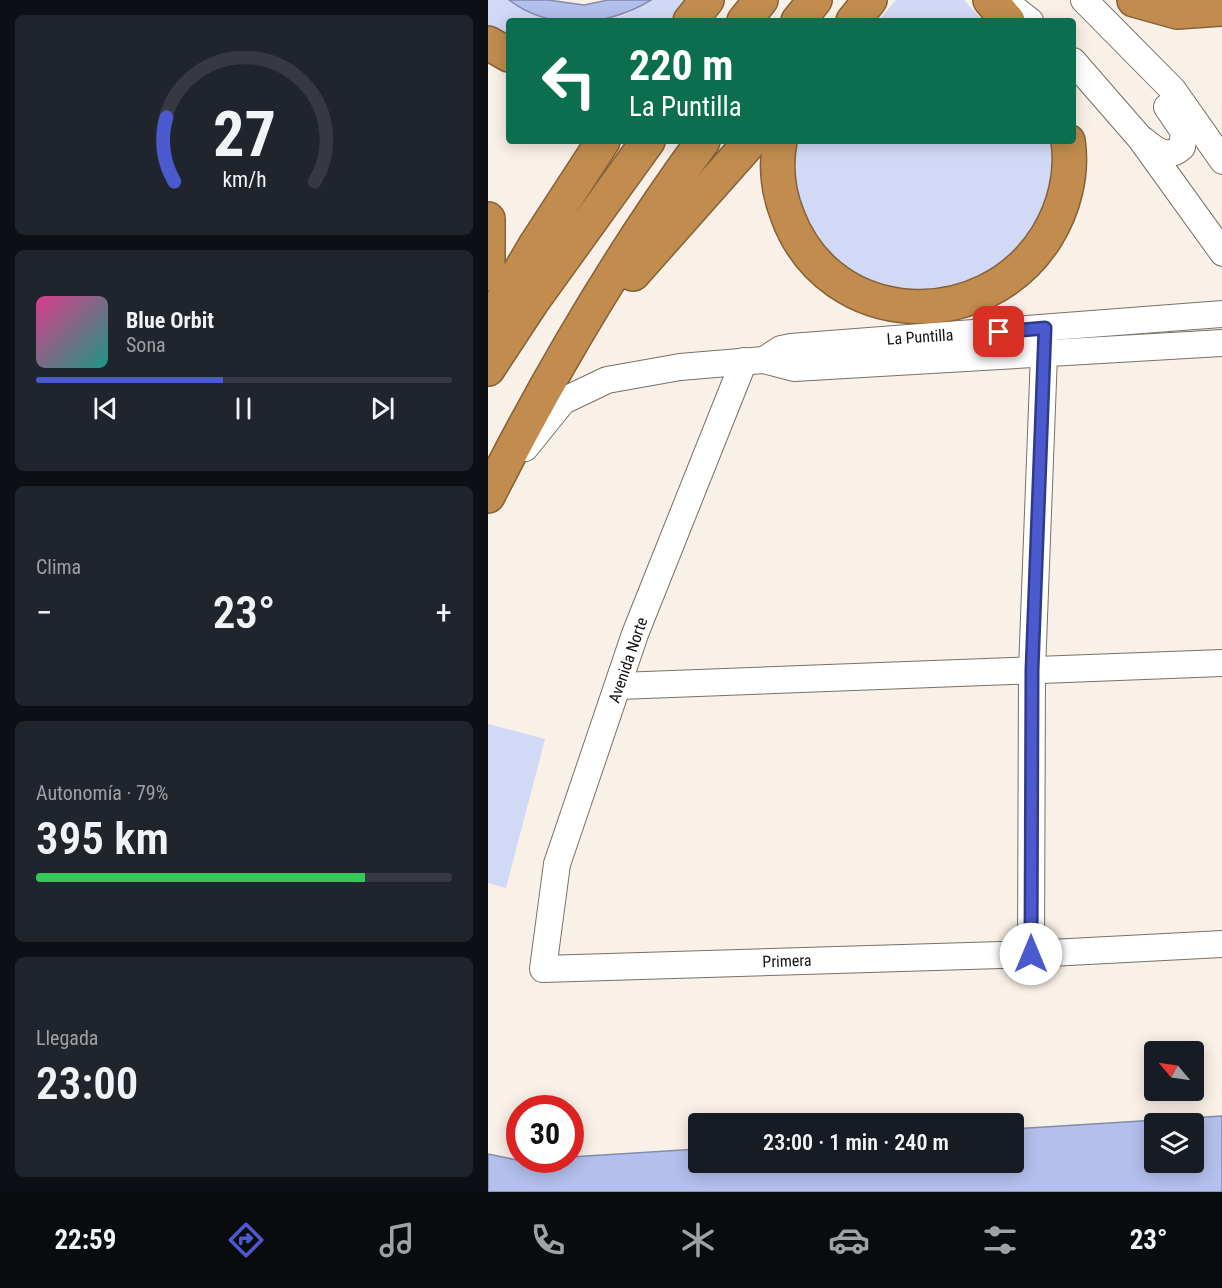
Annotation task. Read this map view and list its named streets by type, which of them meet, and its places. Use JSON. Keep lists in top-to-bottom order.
{
  "streets": {
    "street": ["La Puntilla", "Avenida Norte", "Primera"]
  },
  "crossings": [
    ["La Puntilla", "Avenida Norte"],
    ["Avenida Norte", "Primera"]
  ],
  "north": "top left",
  "page": {
    "turn": ["220 m", "La Puntilla"],
    "song": ["Blue Orbit", "Sona"],
    "tile": [
      "Clima",
      ["Autonomía · 79%", "395 km"],
      ["Llegada", "23:00"]
    ],
    "heat": ["−", "23°", "+"],
    "limit": "30",
    "trip": "23:00 · 1 min · 240 m",
    "tabs": ["22:59", "23°"],
    "gauge": ["27", "km/h"]
  }
}
